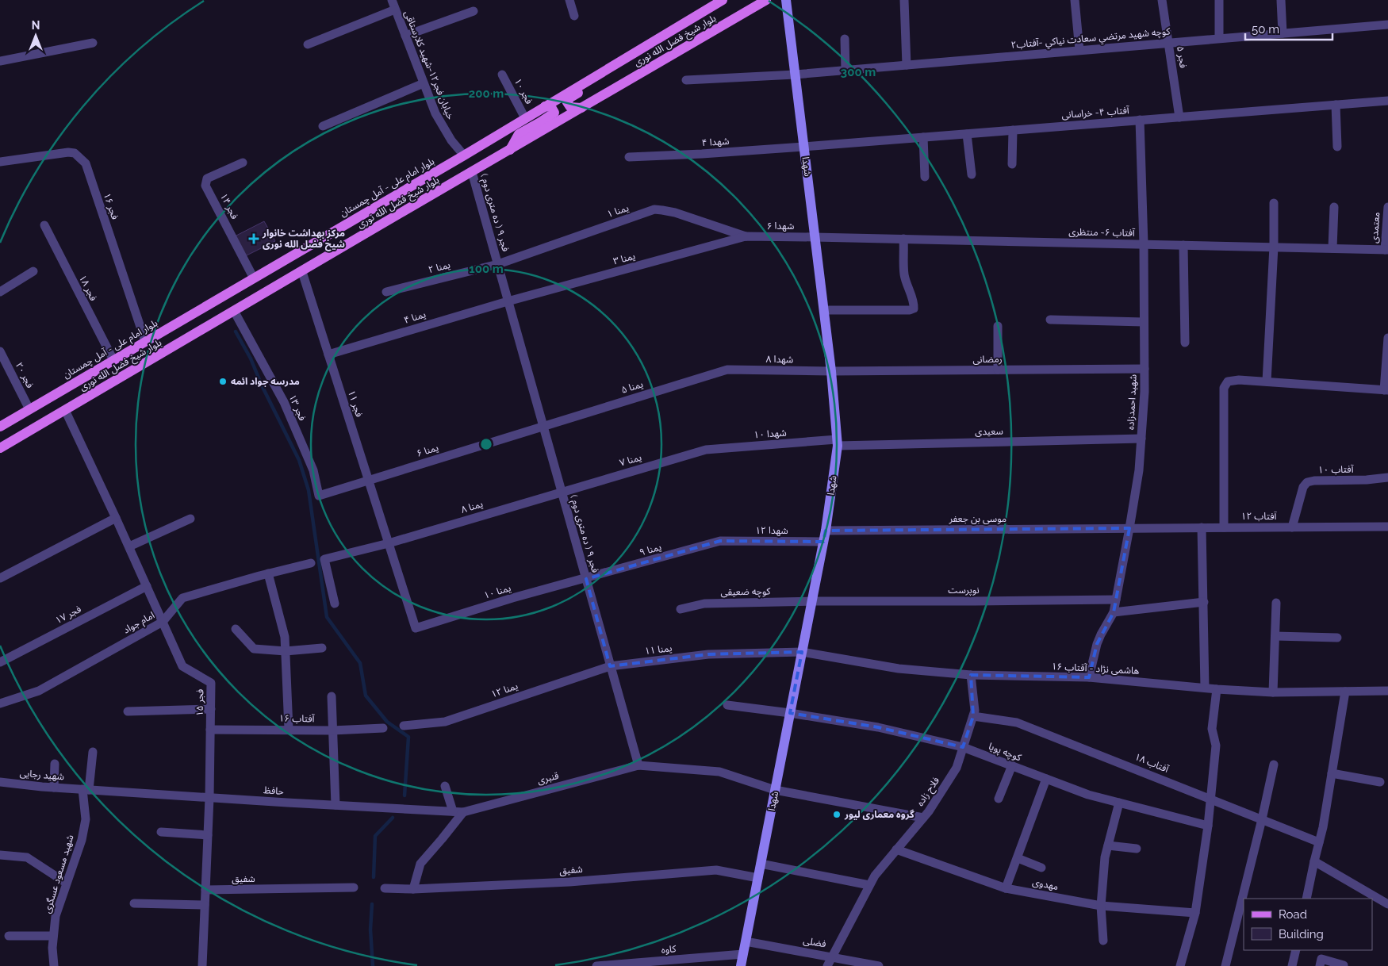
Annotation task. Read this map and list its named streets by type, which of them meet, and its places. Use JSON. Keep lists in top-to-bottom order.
{
  "streets": {
    "main road": ["بلوار شیخ فضل الله نوری", "شهدا", "بلوار امام علی - آمل چمستان"],
    "street": [
      "كوچه شهيد مرتضي سعادت نياكي -آفتاب۲",
      "فجر ۵",
      "خيابان فجر۱۲-شهيد كلارستاقی",
      "فجر ۱۰",
      "آفتاب ۴- خراسانی",
      "شهدا ۴",
      "فجر ۱۶",
      "فجر ۱۴",
      "یمنا ۱",
      "فجر ۹ ( ده متری دوم )",
      "شهدا ۶",
      "معتمدی",
      "آفتاب ۶- منتظری",
      "یمنا ۳",
      "یمنا ۲",
      "فجر ۱۸",
      "یمنا ۴",
      "شهدا ۸",
      "رمضانی",
      "فجر ۲۰",
      "یمنا ۵",
      "شهید احمدزاده",
      "فجر ۱۱",
      "فجر ۱۳",
      "سعیدی",
      "شهدا ۱۰",
      "یمنا ۶",
      "یمنا ۷",
      "آفتاب ۱۰",
      "یمنا ۸",
      "آفتاب ۱۲",
      "موسی بن جعفر",
      "شهدا ۱۲",
      "یمنا ۹",
      "نوپرست",
      "یمنا ۱۰",
      "کوچه ضعیقی",
      "فجر ۱۷",
      "امام جواد",
      "یمنا ۱۱",
      "هاشمی نژاد - آقتاب ۱۶",
      "یمنا ۱۲",
      "فجر ۱۵",
      "آفتاب ۱۶",
      "کوچه پویا",
      "آفتاب ۱۸",
      "شهید رجایی",
      "قنبری",
      "حافظ",
      "فلاح زاده",
      "شفیق",
      "شهید مسعود عسگری",
      "مهدوی",
      "فضلی",
      "کاوه"
    ]
  },
  "crossings": [
    ["كوچه شهيد مرتضي سعادت نياكي -آفتاب۲", "فجر ۵"],
    ["كوچه شهيد مرتضي سعادت نياكي -آفتاب۲", "شهدا"],
    ["بلوار شیخ فضل الله نوری", "فجر ۹ ( ده متری دوم )"],
    ["بلوار شیخ فضل الله نوری", "فجر ۱۱"],
    ["بلوار شیخ فضل الله نوری", "فجر ۱۳"],
    ["بلوار شیخ فضل الله نوری", "فجر ۱۵"],
    ["فجر ۵", "آفتاب ۴- خراسانی"],
    ["خيابان فجر۱۲-شهيد كلارستاقی", "بلوار امام علی - آمل چمستان"],
    ["فجر ۱۰", "بلوار امام علی - آمل چمستان"],
    ["آفتاب ۴- خراسانی", "شهدا ۴"],
    ["آفتاب ۴- خراسانی", "شهدا"],
    ["آفتاب ۴- خراسانی", "شهید احمدزاده"],
    ["شهدا ۴", "شهدا"],
    ["شهدا", "شهدا ۶"],
    ["شهدا", "آفتاب ۶- منتظری"],
    ["شهدا", "شهدا ۸"],
    ["شهدا", "رمضانی"],
    ["شهدا", "سعیدی"],
    ["شهدا", "شهدا ۱۰"],
    ["شهدا", "موسی بن جعفر"],
    ["شهدا", "شهدا ۱۲"],
    ["شهدا", "نوپرست"],
    ["شهدا", "کوچه ضعیقی"],
    ["شهدا", "یمنا ۱۱"],
    ["شهدا", "هاشمی نژاد - آقتاب ۱۶"],
    ["شهدا", "کوچه پویا"],
    ["شهدا", "شفیق"],
    ["شهدا", "فضلی"],
    ["شهدا", "کاوه"],
    ["بلوار امام علی - آمل چمستان", "فجر ۱۶"],
    ["بلوار امام علی - آمل چمستان", "فجر ۱۴"],
    ["بلوار امام علی - آمل چمستان", "فجر ۱۸"],
    ["بلوار امام علی - آمل چمستان", "فجر ۲۰"],
    ["یمنا ۱", "فجر ۹ ( ده متری دوم )"],
    ["یمنا ۱", "شهدا ۶"],
    ["یمنا ۱", "یمنا ۳"],
    ["یمنا ۱", "یمنا ۲"],
    ["فجر ۹ ( ده متری دوم )", "یمنا ۳"],
    ["فجر ۹ ( ده متری دوم )", "یمنا ۲"],
    ["فجر ۹ ( ده متری دوم )", "یمنا ۴"],
    ["فجر ۹ ( ده متری دوم )", "یمنا ۵"],
    ["فجر ۹ ( ده متری دوم )", "یمنا ۶"],
    ["فجر ۹ ( ده متری دوم )", "یمنا ۷"],
    ["فجر ۹ ( ده متری دوم )", "یمنا ۸"],
    ["فجر ۹ ( ده متری دوم )", "یمنا ۹"],
    ["فجر ۹ ( ده متری دوم )", "یمنا ۱۰"],
    ["فجر ۹ ( ده متری دوم )", "یمنا ۱۱"],
    ["فجر ۹ ( ده متری دوم )", "یمنا ۱۲"],
    ["فجر ۹ ( ده متری دوم )", "قنبری"],
    ["شهدا ۶", "آفتاب ۶- منتظری"],
    ["شهدا ۶", "یمنا ۳"],
    ["معتمدی", "آفتاب ۶- منتظری"],
    ["آفتاب ۶- منتظری", "شهید احمدزاده"],
    ["یمنا ۳", "یمنا ۴"],
    ["یمنا ۴", "فجر ۱۱"],
    ["شهدا ۸", "رمضانی"],
    ["شهدا ۸", "یمنا ۵"],
    ["رمضانی", "شهید احمدزاده"],
    ["یمنا ۵", "یمنا ۶"],
    ["شهید احمدزاده", "سعیدی"],
    ["شهید احمدزاده", "آفتاب ۱۲"],
    ["شهید احمدزاده", "موسی بن جعفر"],
    ["شهید احمدزاده", "نوپرست"],
    ["شهید احمدزاده", "هاشمی نژاد - آقتاب ۱۶"],
    ["فجر ۱۱", "یمنا ۶"],
    ["فجر ۱۱", "یمنا ۸"],
    ["فجر ۱۱", "یمنا ۱۰"],
    ["فجر ۱۳", "یمنا ۶"],
    ["سعیدی", "شهدا ۱۰"],
    ["شهدا ۱۰", "یمنا ۷"],
    ["یمنا ۷", "یمنا ۸"],
    ["آفتاب ۱۰", "آفتاب ۱۲"],
    ["آفتاب ۱۲", "موسی بن جعفر"],
    ["شهدا ۱۲", "یمنا ۹"],
    ["یمنا ۹", "یمنا ۱۰"],
    ["نوپرست", "کوچه ضعیقی"],
    ["فجر ۱۷", "فجر ۱۵"],
    ["امام جواد", "فجر ۱۵"],
    ["یمنا ۱۱", "هاشمی نژاد - آقتاب ۱۶"],
    ["یمنا ۱۱", "یمنا ۱۲"],
    ["هاشمی نژاد - آقتاب ۱۶", "فلاح زاده"],
    ["فجر ۱۵", "آفتاب ۱۶"],
    ["فجر ۱۵", "حافظ"],
    ["فجر ۱۵", "شفیق"],
    ["کوچه پویا", "فلاح زاده"],
    ["آفتاب ۱۸", "فلاح زاده"],
    ["شهید رجایی", "حافظ"],
    ["شهید رجایی", "شهید مسعود عسگری"],
    ["قنبری", "حافظ"],
    ["حافظ", "شهید مسعود عسگری"],
    ["فلاح زاده", "مهدوی"],
    ["فلاح زاده", "فضلی"]
  ],
  "places": {
    "health": ["مرکز بهداشت خانوار شیخ فضل الله نوری"],
    "other": ["مدرسه جواد ائمه", "گروه معماری لیور"]
  },
  "legend": ["Road", "Building"],
  "scale_bar": "50 m",
  "north": "top",
  "rings": ["300 m", "200 m", "100 m"]
}
